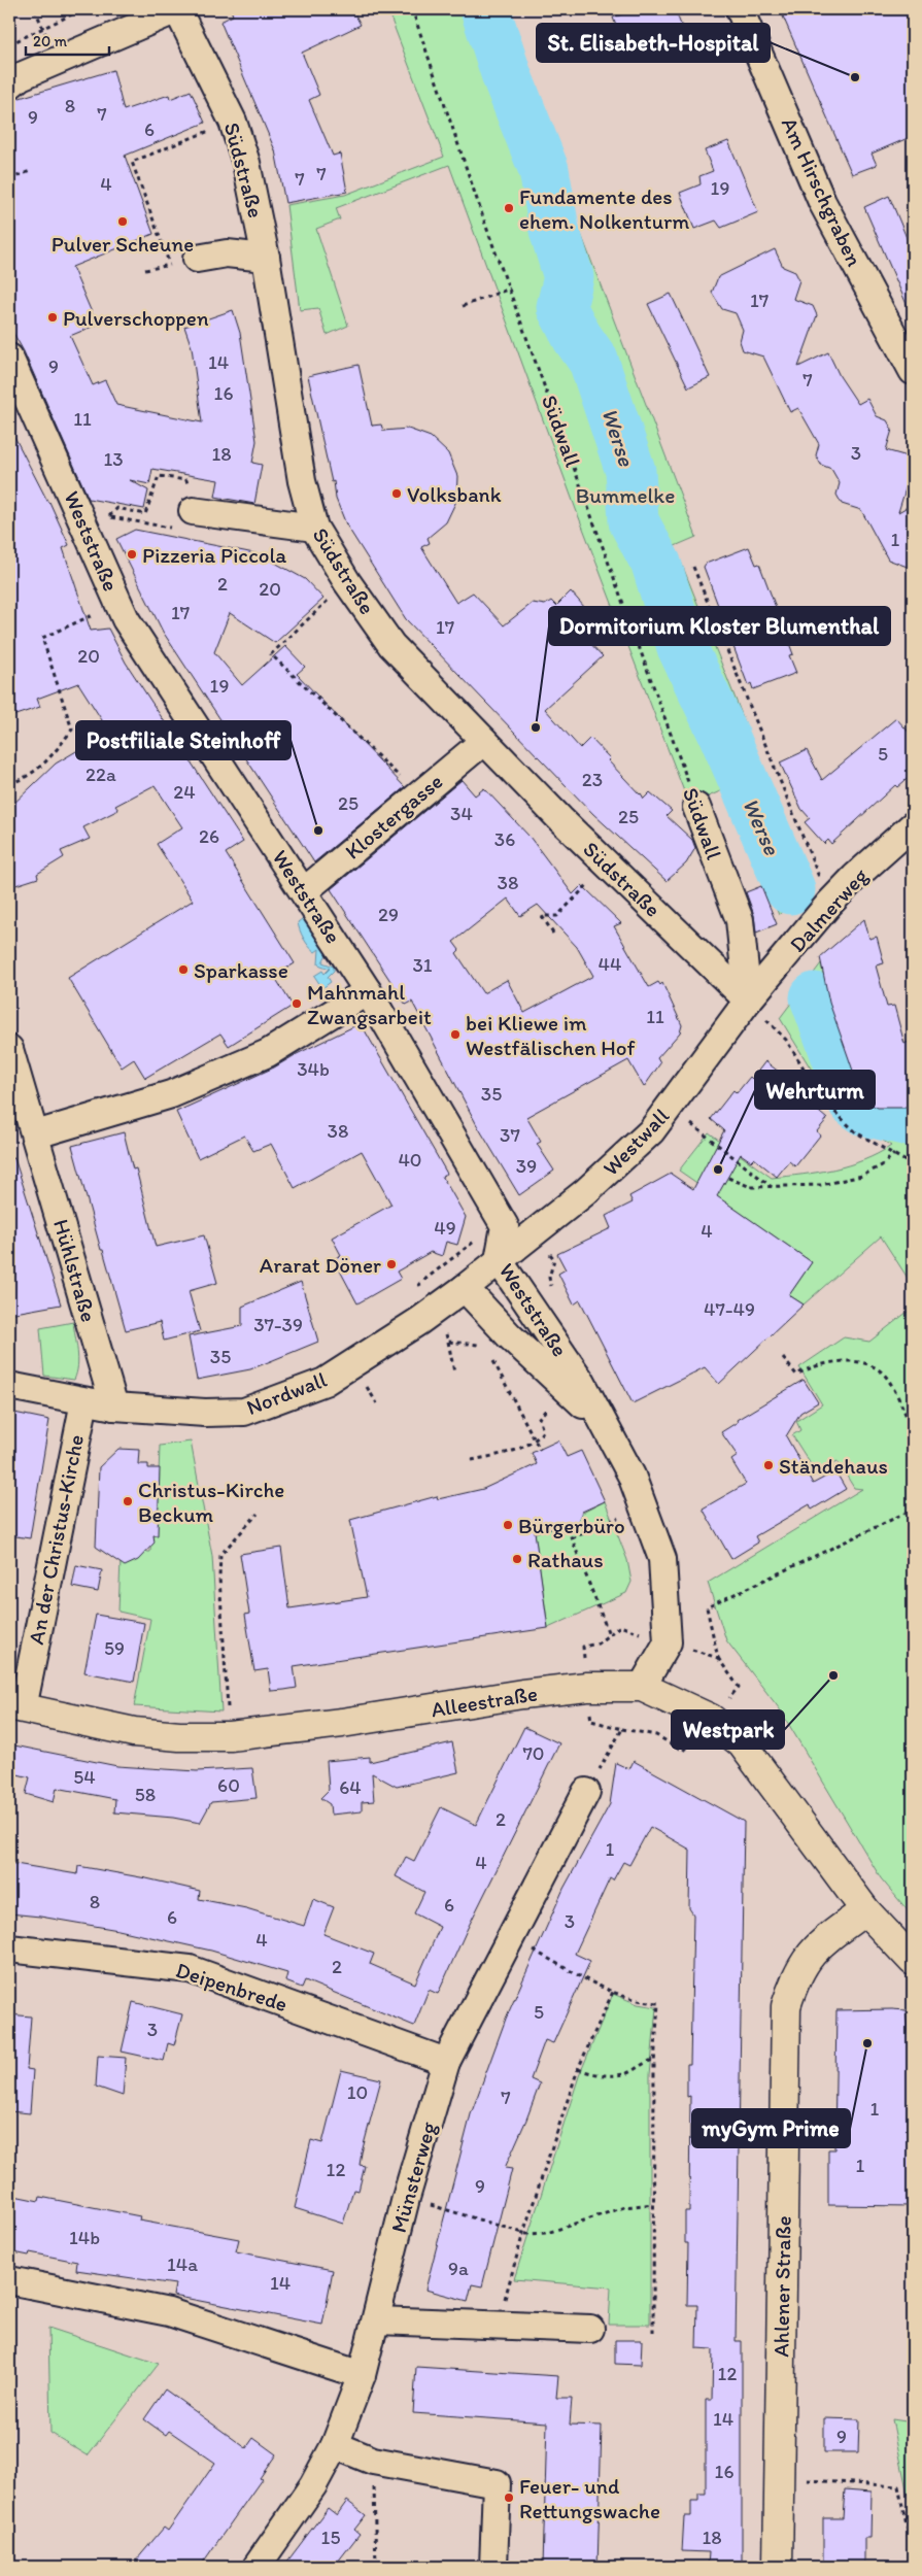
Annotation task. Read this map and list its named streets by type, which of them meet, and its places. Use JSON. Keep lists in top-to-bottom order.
{
  "streets": {
    "main road": ["Alleestraße", "Ahlener Straße"],
    "street": [
      "Südstraße",
      "Am Hirschgraben",
      "Südwall",
      "Weststraße",
      "Klostergasse",
      "Dalmerweg",
      "Westwall",
      "Hühlstraße",
      "Nordwall",
      "An der Christus-Kirche",
      "Deipenbrede",
      "Münsterweg"
    ]
  },
  "crossings": [
    ["Südstraße", "Südwall"],
    ["Südstraße", "Klostergasse"],
    ["Südstraße", "Dalmerweg"],
    ["Südstraße", "Westwall"],
    ["Südwall", "Dalmerweg"],
    ["Südwall", "Westwall"],
    ["Weststraße", "Klostergasse"],
    ["Weststraße", "Westwall"],
    ["Weststraße", "Nordwall"],
    ["Dalmerweg", "Westwall"],
    ["Westwall", "Nordwall"],
    ["Hühlstraße", "Nordwall"],
    ["Nordwall", "An der Christus-Kirche"],
    ["An der Christus-Kirche", "Alleestraße"],
    ["Alleestraße", "Ahlener Straße"],
    ["Deipenbrede", "Münsterweg"]
  ],
  "water": ["Werse"],
  "parks": ["Bummelke"],
  "places": [
    "St. Elisabeth-Hospital",
    "Fundamente des ehem. Nolkenturm",
    "Pulver Scheune",
    "Pulverschoppen",
    "Volksbank",
    "Pizzeria Piccola",
    "Dormitorium Kloster Blumenthal",
    "Postfiliale Steinhoff",
    "Sparkasse",
    "Mahnmahl Zwangsarbeit",
    "bei Kliewe im Westfälischen Hof",
    "Wehrturm",
    "Ararat Döner",
    "Ständehaus",
    "Christus-Kirche Beckum",
    "Bürgerbüro",
    "Rathaus",
    "Westpark",
    "myGym Prime",
    "Feuer- und Rettungswache"
  ],
  "house_numbers": [
    "8",
    "7",
    "9",
    "6",
    "7",
    "7",
    "4",
    "19",
    "17",
    "14",
    "9",
    "7",
    "16",
    "11",
    "3",
    "18",
    "13",
    "1",
    "2",
    "20",
    "17",
    "17",
    "20",
    "19",
    "5",
    "22a",
    "23",
    "24",
    "25",
    "34",
    "25",
    "26",
    "36",
    "38",
    "29",
    "44",
    "31",
    "11",
    "34b",
    "35",
    "38",
    "37",
    "40",
    "39",
    "49",
    "4",
    "47-49",
    "37-39",
    "35",
    "59",
    "70",
    "54",
    "60",
    "64",
    "58",
    "2",
    "1",
    "4",
    "8",
    "6",
    "6",
    "3",
    "4",
    "2",
    "5",
    "3",
    "10",
    "7",
    "1",
    "1",
    "12",
    "9",
    "14b",
    "14a",
    "9a",
    "14",
    "12",
    "14",
    "9",
    "16",
    "15",
    "18"
  ],
  "scale_bar": "20 m"
}
